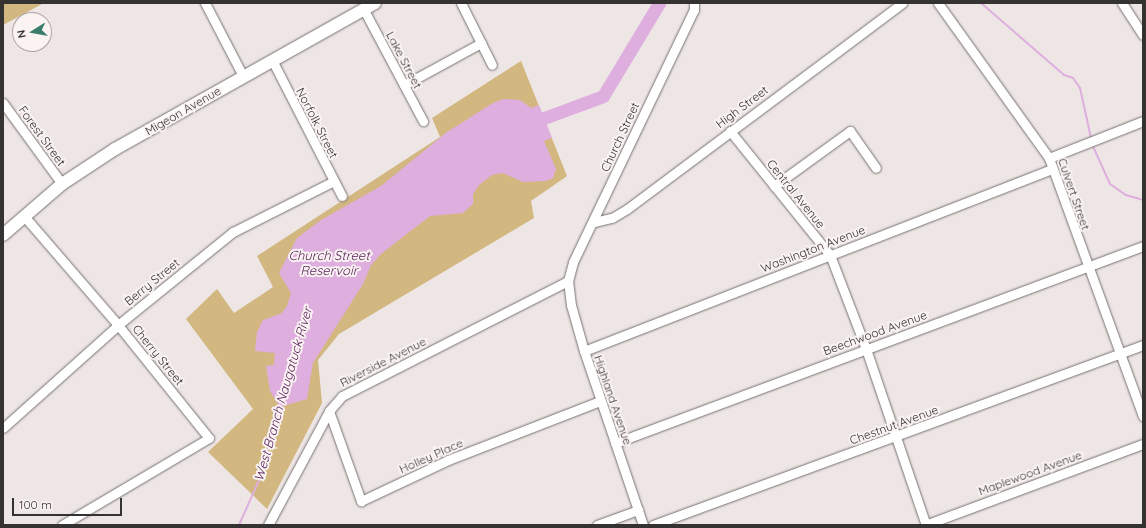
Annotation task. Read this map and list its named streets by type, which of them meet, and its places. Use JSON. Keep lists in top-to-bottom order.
{
  "streets": {
    "main road": ["Migeon Avenue"],
    "street": [
      "Lake Street",
      "High Street",
      "Norfolk Street",
      "Forest Street",
      "Church Street",
      "Central Avenue",
      "Culvert Street",
      "Washington Avenue",
      "Berry Street",
      "Beechwood Avenue",
      "Cherry Street",
      "Riverside Avenue",
      "Highland Avenue",
      "Chestnut Avenue",
      "Holley Place",
      "Maplewood Avenue"
    ]
  },
  "crossings": [
    ["Lake Street", "Migeon Avenue"],
    ["High Street", "Church Street"],
    ["High Street", "Central Avenue"],
    ["Migeon Avenue", "Norfolk Street"],
    ["Migeon Avenue", "Forest Street"],
    ["Migeon Avenue", "Cherry Street"],
    ["Norfolk Street", "Berry Street"],
    ["Church Street", "Riverside Avenue"],
    ["Church Street", "Highland Avenue"],
    ["Central Avenue", "Washington Avenue"],
    ["Central Avenue", "Beechwood Avenue"],
    ["Central Avenue", "Chestnut Avenue"],
    ["Central Avenue", "Maplewood Avenue"],
    ["Culvert Street", "Washington Avenue"],
    ["Culvert Street", "Beechwood Avenue"],
    ["Culvert Street", "Chestnut Avenue"],
    ["Washington Avenue", "Highland Avenue"],
    ["Berry Street", "Cherry Street"],
    ["Beechwood Avenue", "Highland Avenue"],
    ["Riverside Avenue", "Highland Avenue"],
    ["Riverside Avenue", "Holley Place"],
    ["Highland Avenue", "Holley Place"]
  ],
  "water": ["Church Street Reservoir", "West Branch Naugatuck River"],
  "scale_bar": "100 m",
  "north": "left"
}
